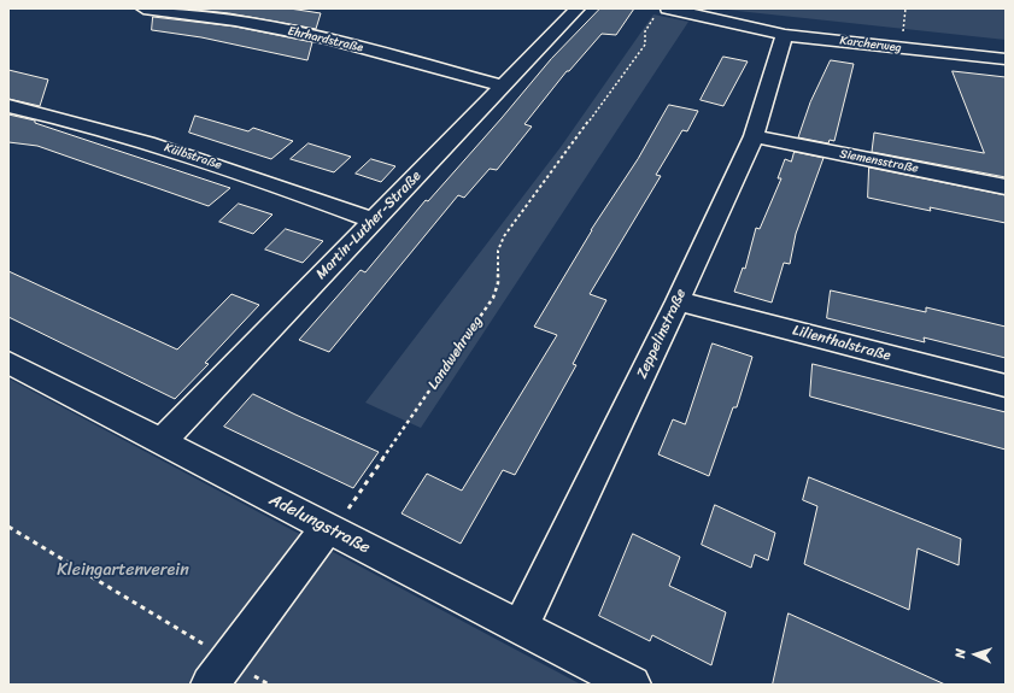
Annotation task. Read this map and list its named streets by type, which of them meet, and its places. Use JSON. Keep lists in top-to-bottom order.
{
  "streets": {
    "street": [
      "Ehrhardstraße",
      "Karcherweg",
      "Külbstraße",
      "Siemensstraße",
      "Martin-Luther-Straße",
      "Zeppelinstraße",
      "Lilienthalstraße",
      "Adelungstraße"
    ],
    "path": ["Landwehrweg"]
  },
  "crossings": [
    ["Ehrhardstraße", "Martin-Luther-Straße"],
    ["Karcherweg", "Zeppelinstraße"],
    ["Karcherweg", "Landwehrweg"],
    ["Külbstraße", "Martin-Luther-Straße"],
    ["Siemensstraße", "Zeppelinstraße"],
    ["Martin-Luther-Straße", "Adelungstraße"],
    ["Zeppelinstraße", "Lilienthalstraße"],
    ["Zeppelinstraße", "Adelungstraße"],
    ["Landwehrweg", "Adelungstraße"]
  ],
  "parks": ["Kleingartenverein"],
  "north": "left"
}
